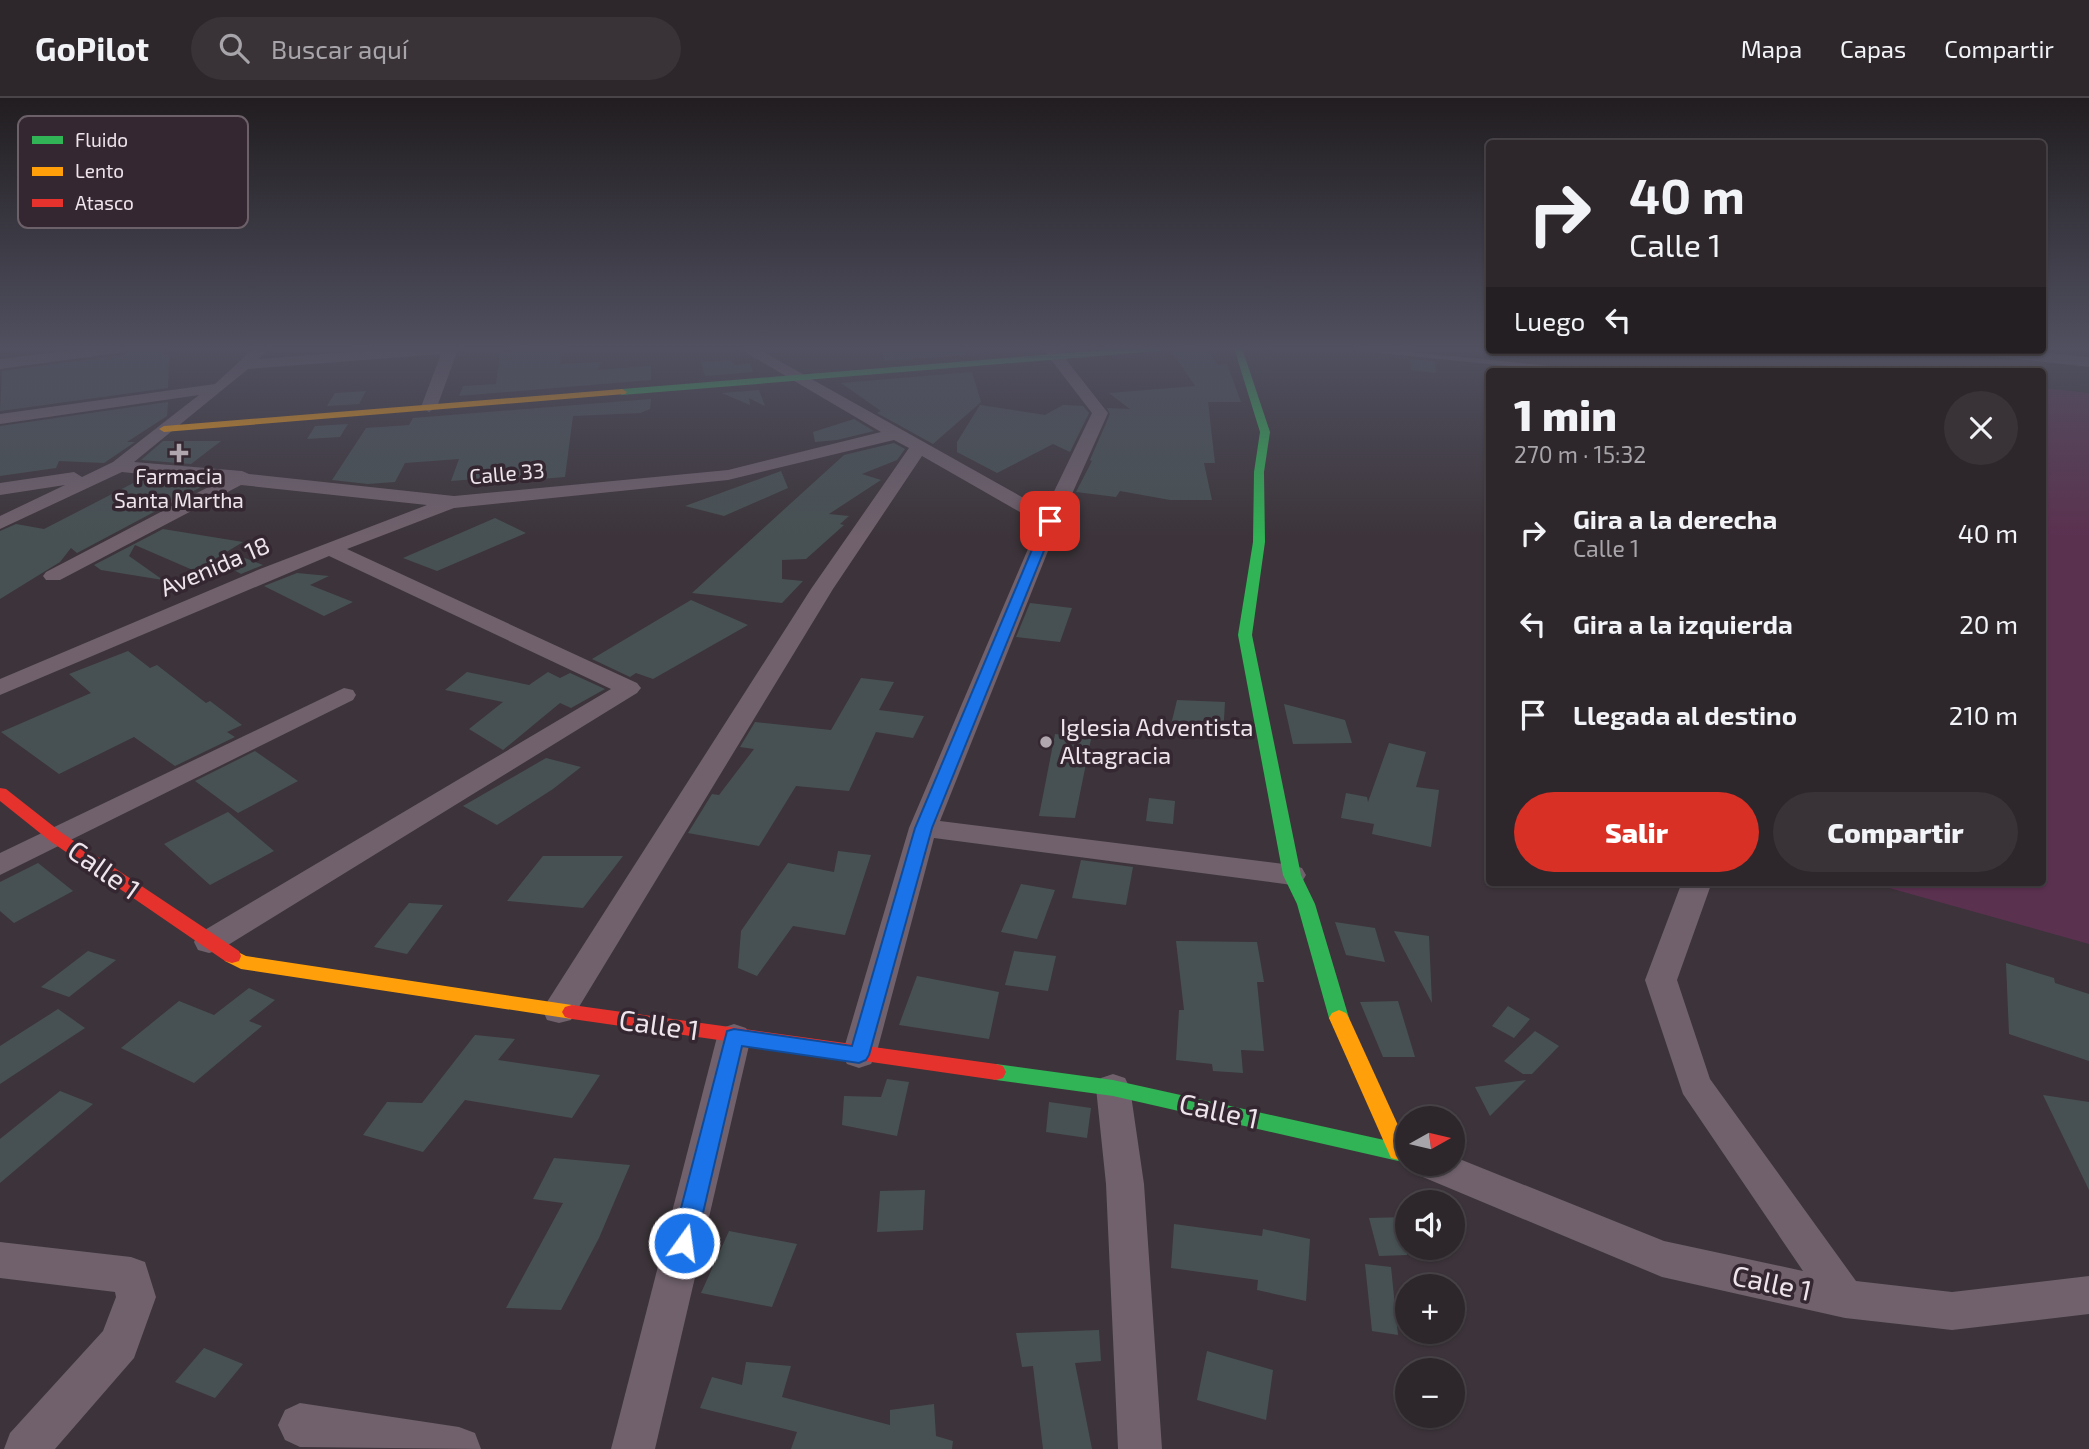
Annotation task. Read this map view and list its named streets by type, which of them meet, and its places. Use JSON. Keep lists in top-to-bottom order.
{
  "streets": {
    "street": ["Calle 33", "Avenida 18", "Calle 1"]
  },
  "crossings": [
    ["Calle 33", "Avenida 18"]
  ],
  "places": {
    "health": ["Farmacia Santa Martha"],
    "other": ["Iglesia Adventista Altagracia"]
  },
  "legend": ["Fluido", "Lento", "Atasco"],
  "north": "right",
  "page": {
    "header": "GoPilot",
    "search": "Buscar aquí",
    "nav": ["Mapa", "Capas", "Compartir"],
    "turn": ["40 m", "Calle 1"],
    "then": "Luego",
    "heading": ["1 min", "270 m · 15:32"],
    "list": [
      {
        "name": "Gira a la derecha",
        "note": "Calle 1",
        "value": "40 m"
      },
      {
        "name": "Gira a la izquierda",
        "value": "20 m"
      },
      {
        "name": "Llegada al destino",
        "value": "210 m"
      }
    ],
    "buttons": ["Salir", "Compartir"],
    "map_buttons": ["+", "−"]
  }
}
